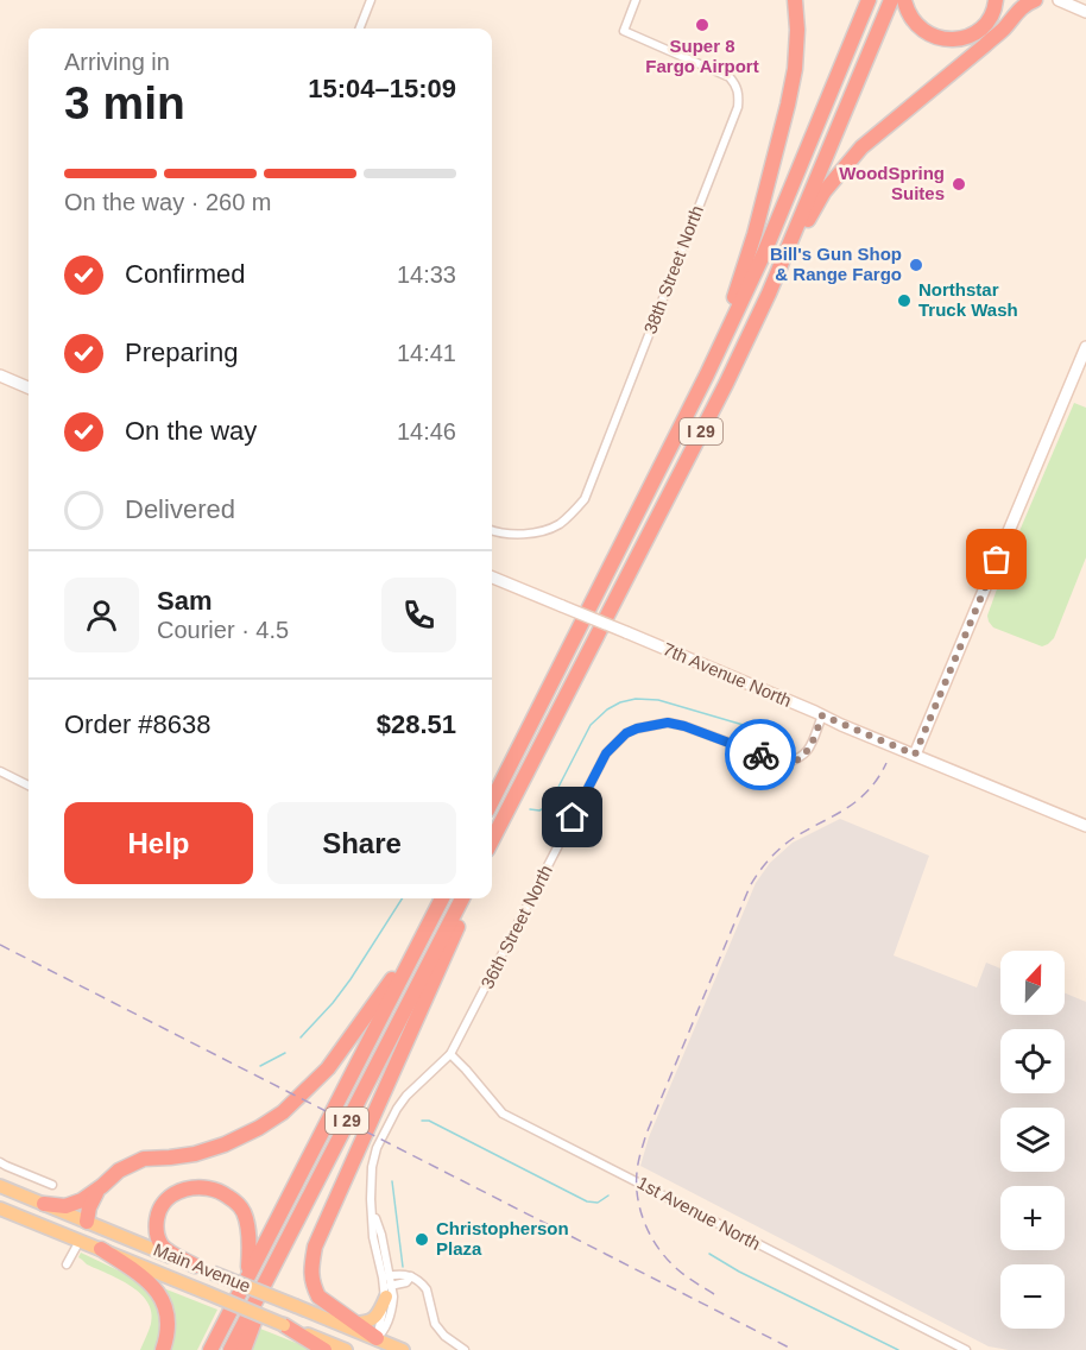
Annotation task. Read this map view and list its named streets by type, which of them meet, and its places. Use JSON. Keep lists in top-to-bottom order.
{
  "streets": {
    "highway": ["I 29"],
    "main road": ["Main Avenue"],
    "street": [
      "38th Street North",
      "7th Avenue North",
      "36th Street North",
      "1st Avenue North"
    ]
  },
  "crossings": [
    ["7th Avenue North", "36th Street North"],
    ["36th Street North", "1st Avenue North"],
    ["36th Street North", "Main Avenue"]
  ],
  "places": [
    "Super 8 Fargo Airport",
    "WoodSpring Suites",
    "Bill's Gun Shop & Range Fargo",
    "Northstar Truck Wash",
    "Christopherson Plaza"
  ],
  "north": "top",
  "page": {
    "heading": ["3 min", "Arriving in", "15:04–15:09"],
    "panel": [
      "Sam",
      "Courier · 4.5",
      "Order #8638",
      "$28.51"
    ],
    "bar": "On the way · 260 m",
    "list": [
      ["Confirmed", "14:33"],
      ["Preparing", "14:41"],
      ["On the way", "14:46"],
      "Delivered"
    ],
    "buttons": ["Help", "Share"],
    "map_buttons": ["+", "−"]
  }
}
